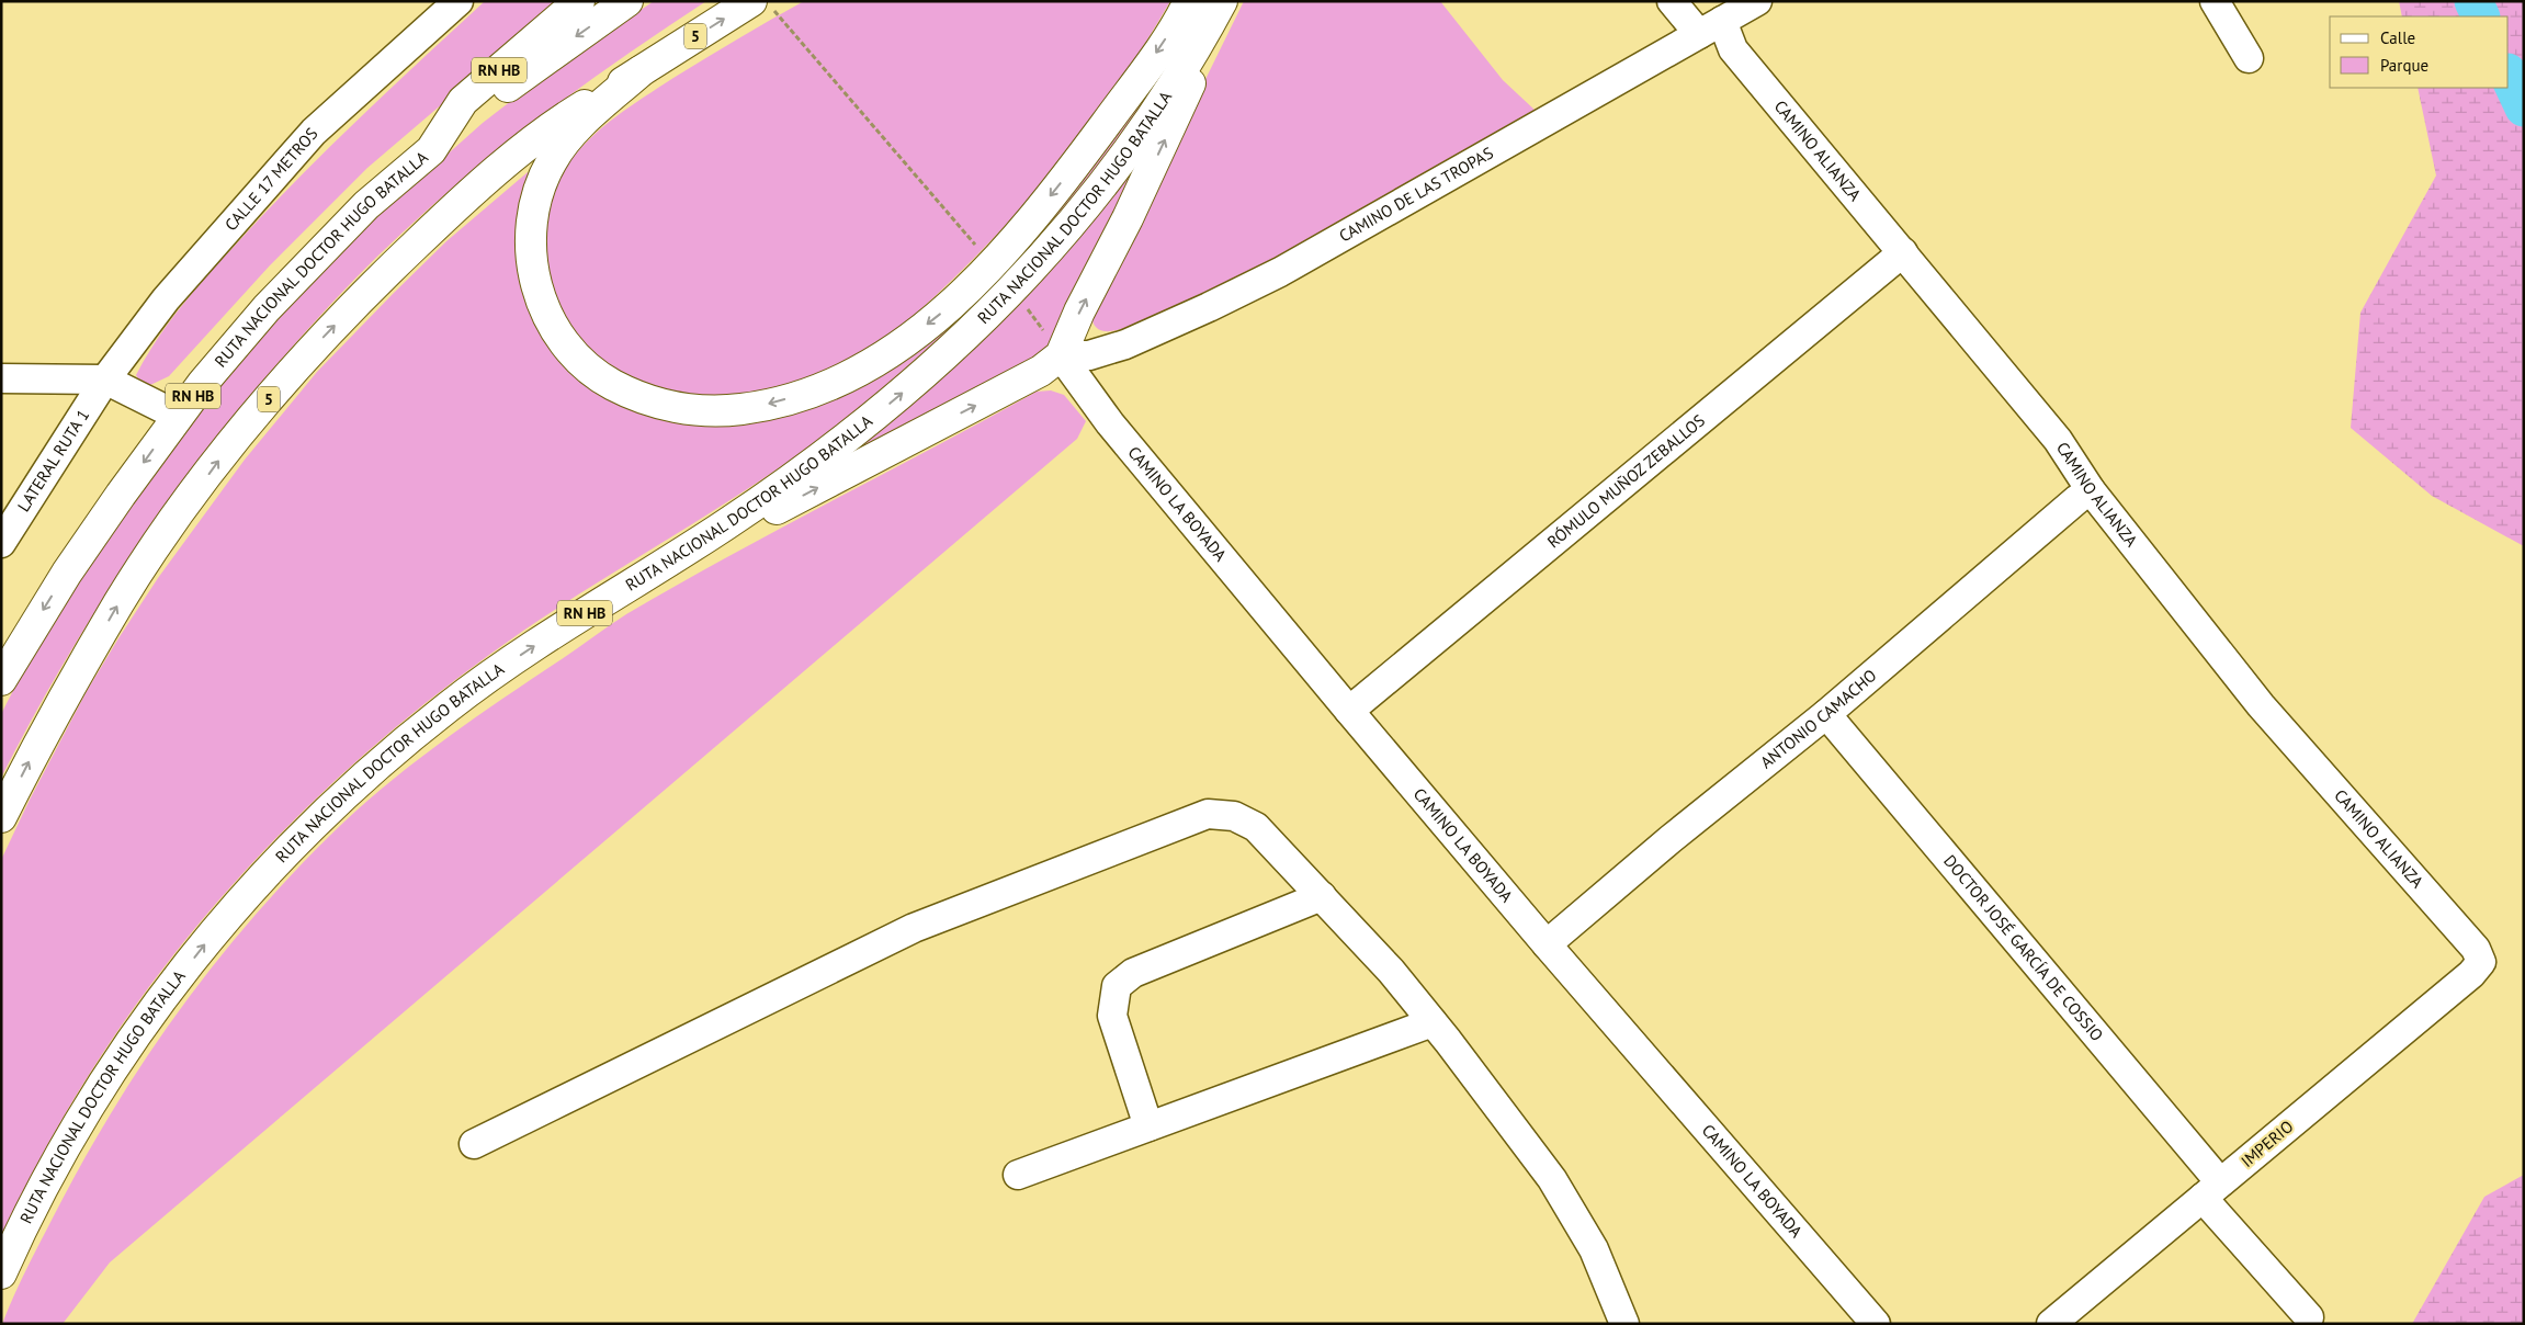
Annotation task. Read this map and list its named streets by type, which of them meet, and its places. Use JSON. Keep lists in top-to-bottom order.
{
  "streets": {
    "highway": ["5", "RN HB", "RUTA NACIONAL DOCTOR HUGO BATALLA"],
    "street": [
      "CAMINO ALIANZA",
      "CALLE 17 METROS",
      "CAMINO DE LAS TROPAS",
      "LATERAL RUTA 1",
      "RÓMULO MUÑOZ ZEBALLOS",
      "CAMINO LA BOYADA",
      "ANTONIO CAMACHO",
      "DOCTOR JOSÉ GARCÍA DE COSSIO",
      "IMPERIO"
    ]
  },
  "crossings": [
    ["CAMINO ALIANZA", "CAMINO DE LAS TROPAS"],
    ["CAMINO ALIANZA", "RÓMULO MUÑOZ ZEBALLOS"],
    ["CAMINO ALIANZA", "ANTONIO CAMACHO"],
    ["CAMINO ALIANZA", "IMPERIO"],
    ["CALLE 17 METROS", "LATERAL RUTA 1"],
    ["CAMINO DE LAS TROPAS", "CAMINO LA BOYADA"],
    ["RÓMULO MUÑOZ ZEBALLOS", "CAMINO LA BOYADA"],
    ["CAMINO LA BOYADA", "ANTONIO CAMACHO"],
    ["ANTONIO CAMACHO", "DOCTOR JOSÉ GARCÍA DE COSSIO"],
    ["DOCTOR JOSÉ GARCÍA DE COSSIO", "IMPERIO"]
  ],
  "legend": ["Calle", "Parque"]
}
